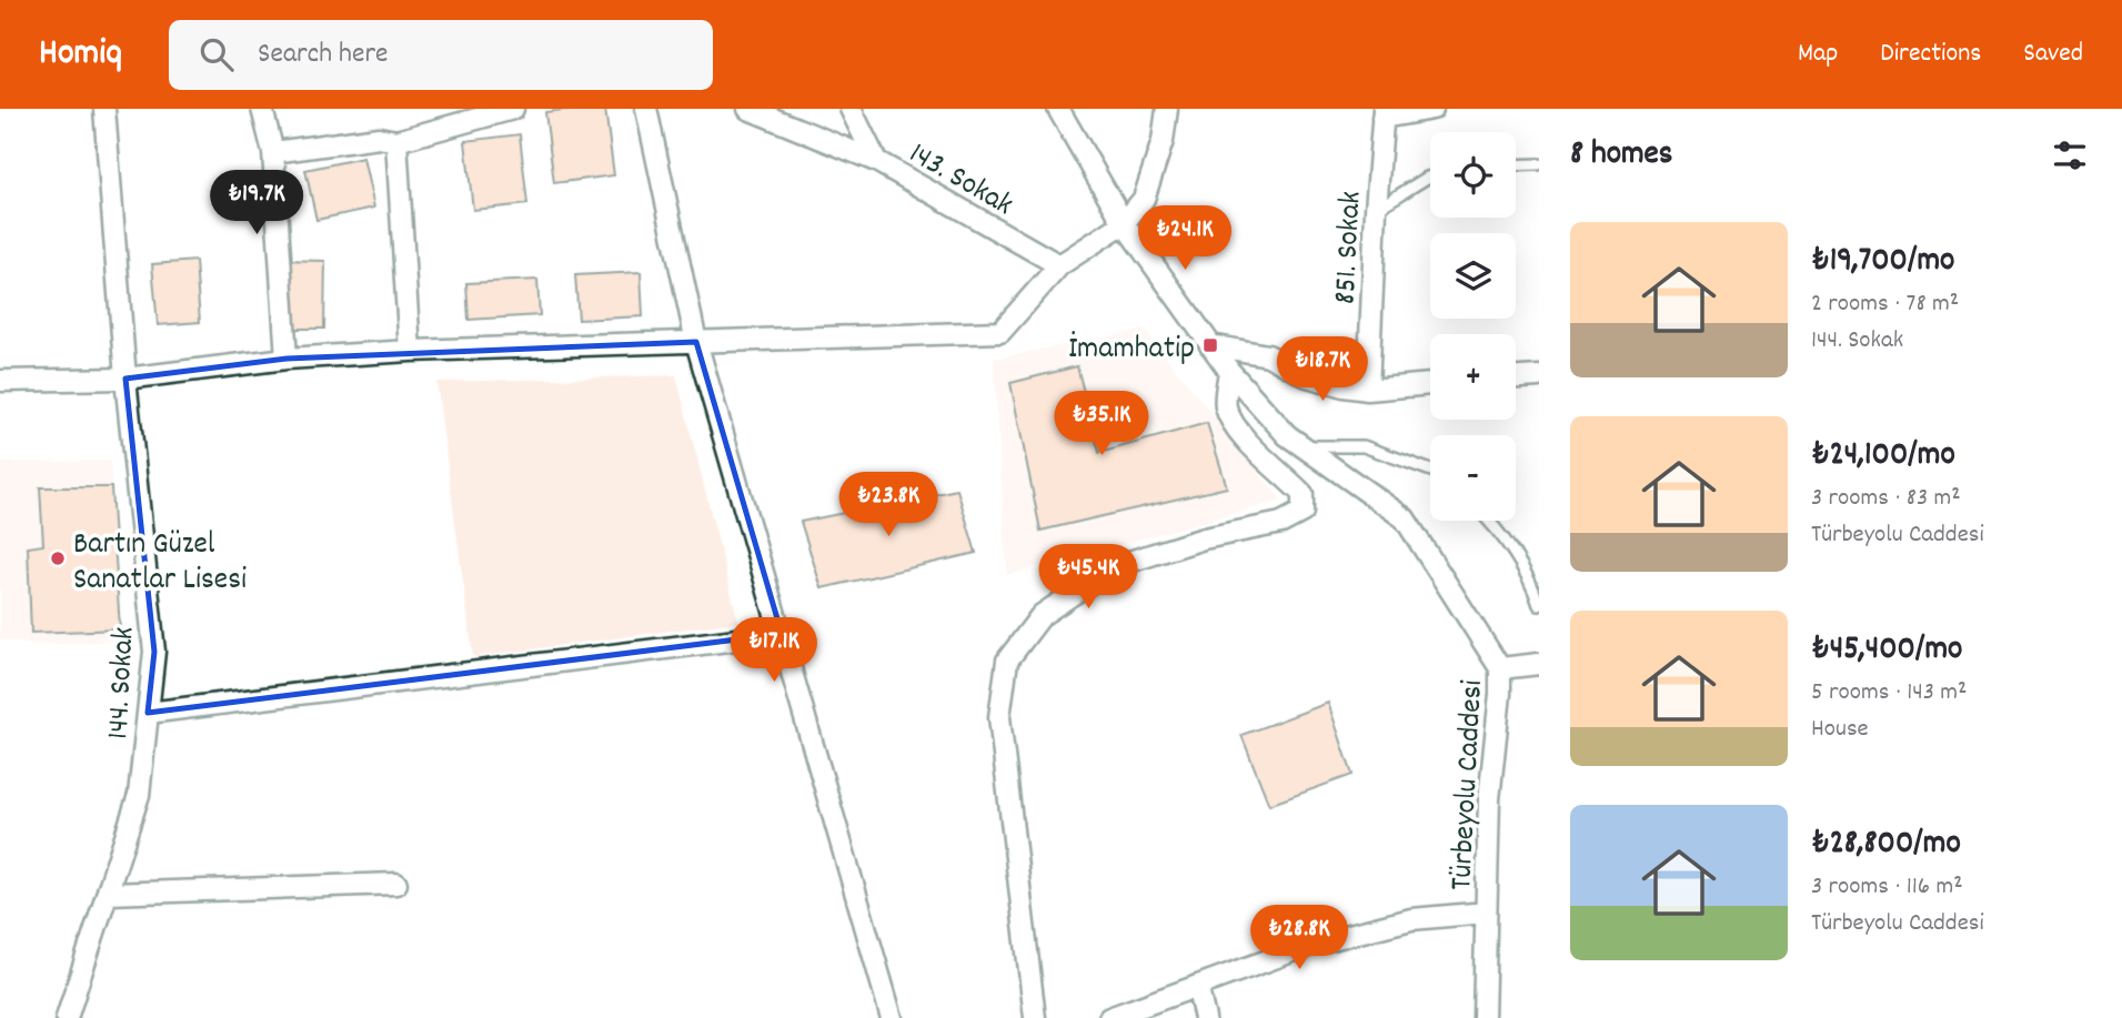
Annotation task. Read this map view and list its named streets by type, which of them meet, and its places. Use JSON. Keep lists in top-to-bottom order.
{
  "streets": {
    "street": [
      "143. Sokak",
      "851. Sokak",
      "144. Sokak",
      "Türbeyolu Caddesi"
    ]
  },
  "places": {
    "transit": ["İmamhatip"],
    "other": ["Bartın Güzel Sanatlar Lisesi"]
  },
  "page": {
    "header": "Homiq",
    "search": "Search here",
    "nav": ["Map", "Directions", "Saved"],
    "heading": "8 homes",
    "map_buttons": ["+", "−"],
    "price": [
      "₺19.7K",
      "₺24.1K",
      "₺18.7K",
      "₺35.1K",
      "₺23.8K",
      "₺45.4K",
      "₺17.1K",
      "₺28.8K"
    ],
    "list": [
      {
        "name": "₺19,700/mo",
        "note": "2 rooms · 78 m² · 144. Sokak"
      },
      {
        "name": "₺24,100/mo",
        "note": "3 rooms · 83 m² · Türbeyolu Caddesi"
      },
      {
        "name": "₺45,400/mo",
        "note": "5 rooms · 143 m² · House"
      },
      {
        "name": "₺28,800/mo",
        "note": "3 rooms · 116 m² · Türbeyolu Caddesi"
      }
    ]
  }
}
